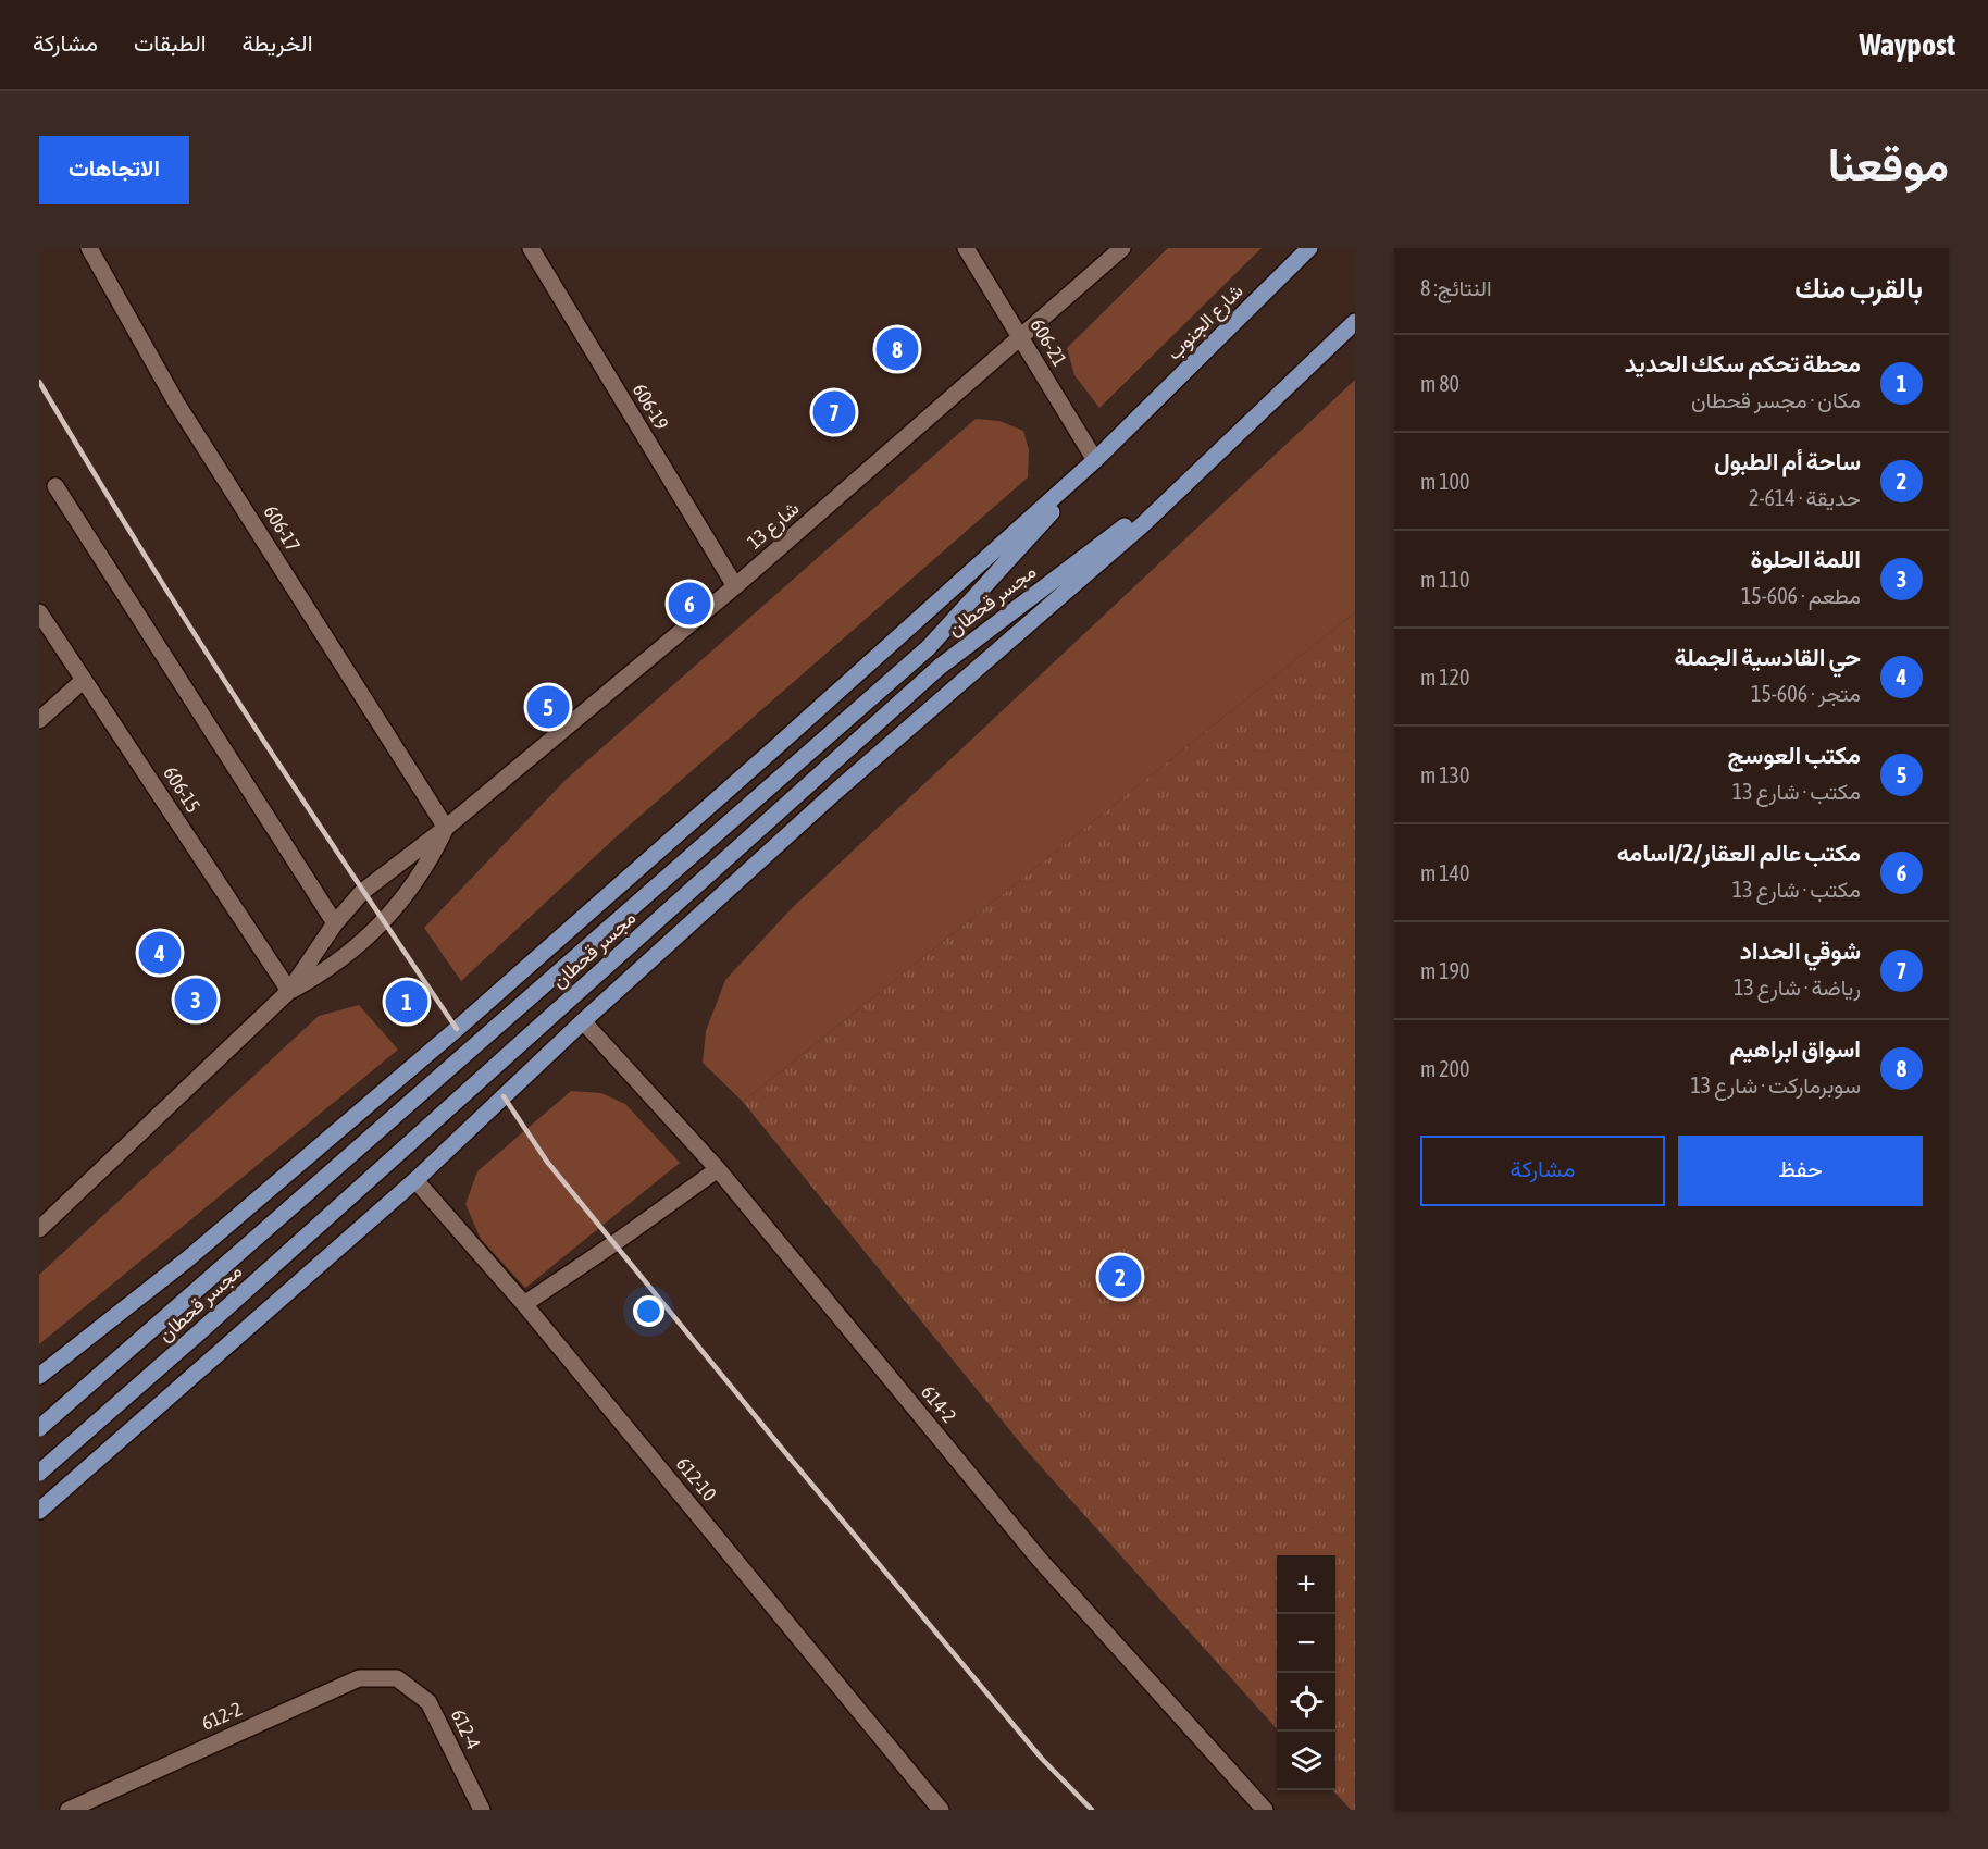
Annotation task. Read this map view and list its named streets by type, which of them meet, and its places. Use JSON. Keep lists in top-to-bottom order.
{
  "streets": {
    "main road": ["شارع الجنوب", "مجسر قحطان"],
    "street": [
      "606-21",
      "606-19",
      "شارع 13",
      "606-17",
      "606-15",
      "614-2",
      "612-10",
      "612-2",
      "612-4"
    ]
  },
  "crossings": [
    ["شارع الجنوب", "مجسر قحطان"],
    ["606-21", "شارع 13"],
    ["606-19", "شارع 13"],
    ["شارع 13", "606-17"],
    ["شارع 13", "606-15"],
    ["612-2", "612-4"]
  ],
  "page": {
    "header": "Waypost",
    "nav": ["الخريطة", "الطبقات", "مشاركة"],
    "title": "موقعنا",
    "buttons": [
      "الاتجاهات",
      ["حفظ", "مشاركة"]
    ],
    "heading": ["بالقرب منك", "النتائج: 8"],
    "pins": [
      "8",
      "7",
      "6",
      "5",
      "4",
      "3",
      "1",
      "2"
    ],
    "list": [
      {
        "mark": "1",
        "name": "محطة تحكم سكك الحديد",
        "note": "مكان · مجسر قحطان",
        "value": "80 m"
      },
      {
        "mark": "2",
        "name": "ساحة أم الطبول",
        "note": "حديقة · 614-2",
        "value": "100 m"
      },
      {
        "mark": "3",
        "name": "اللمة الحلوة",
        "note": "مطعم · 606-15",
        "value": "110 m"
      },
      {
        "mark": "4",
        "name": "حي القادسية الجملة",
        "note": "متجر · 606-15",
        "value": "120 m"
      },
      {
        "mark": "5",
        "name": "مكتب العوسج",
        "note": "مكتب · شارع 13",
        "value": "130 m"
      },
      {
        "mark": "6",
        "name": "مكتب عالم العقار/2/اسامه",
        "note": "مكتب · شارع 13",
        "value": "140 m"
      },
      {
        "mark": "7",
        "name": "شوقي الحداد",
        "note": "رياضة · شارع 13",
        "value": "190 m"
      },
      {
        "mark": "8",
        "name": "اسواق ابراهيم",
        "note": "سوبرماركت · شارع 13",
        "value": "200 m"
      }
    ],
    "map_buttons": ["+", "−"]
  }
}
